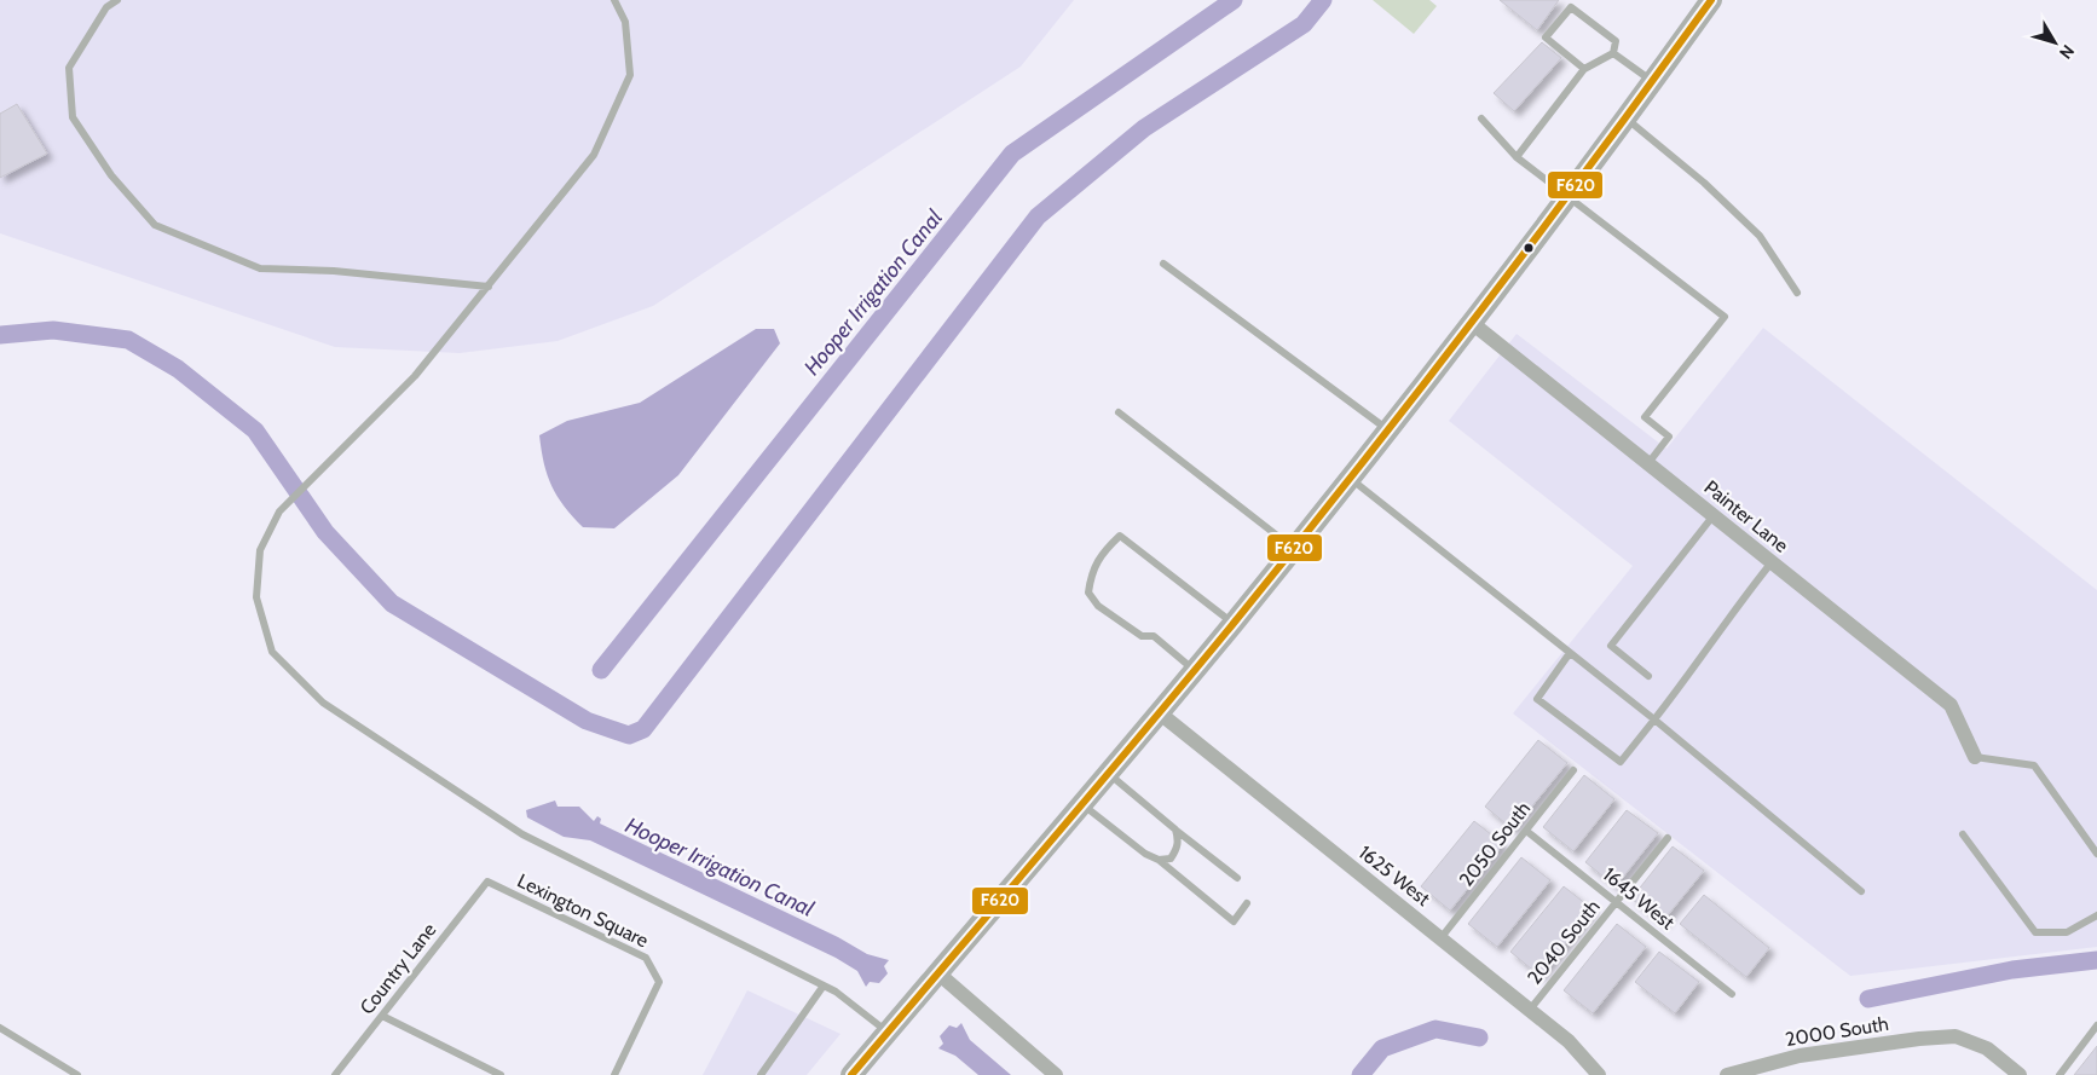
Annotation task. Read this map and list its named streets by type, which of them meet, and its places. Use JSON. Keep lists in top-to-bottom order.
{
  "streets": {
    "street": ["Painter Lane", "1625 West", "2000 South"],
    "lane": [
      "2050 South",
      "1645 West",
      "Lexington Square",
      "2040 South",
      "Country Lane"
    ]
  },
  "crossings": [
    ["2050 South", "1625 West"],
    ["2050 South", "1645 West"],
    ["1625 West", "2040 South"],
    ["1645 West", "2040 South"],
    ["Lexington Square", "Country Lane"]
  ],
  "water": ["Hooper Irrigation Canal"],
  "lines": ["transit line F620"],
  "north": "bottom right"
}
